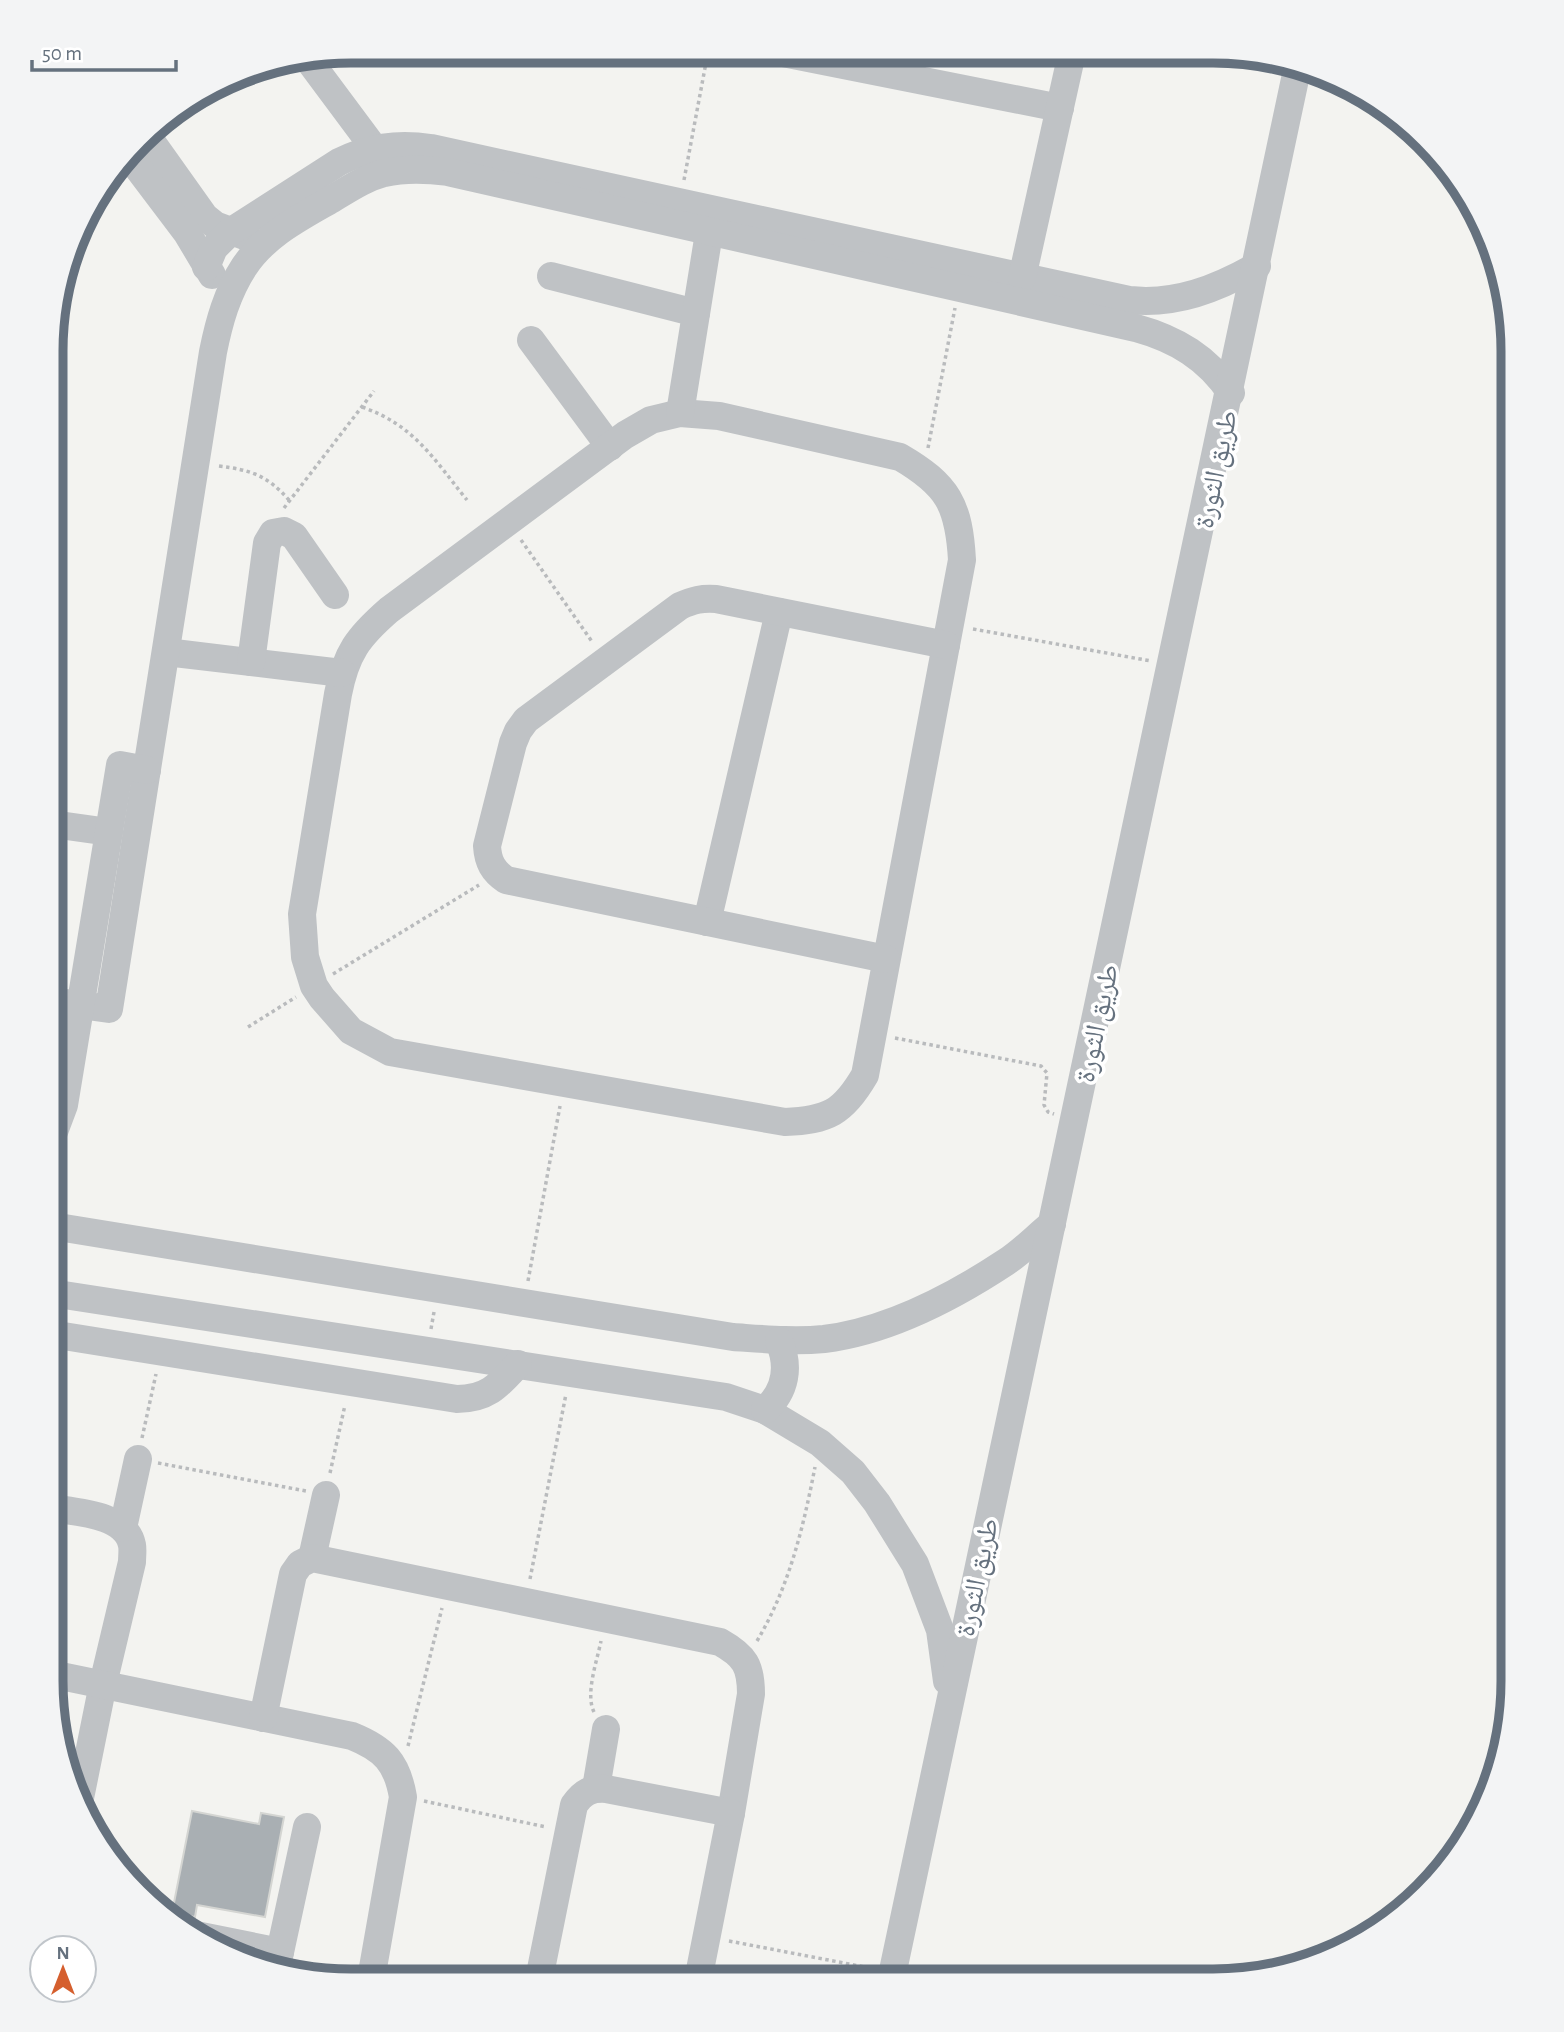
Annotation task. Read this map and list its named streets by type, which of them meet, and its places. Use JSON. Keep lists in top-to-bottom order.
{
  "streets": {
    "street": ["طريق الثورة"]
  },
  "scale_bar": "50 m",
  "north": "top"
}
